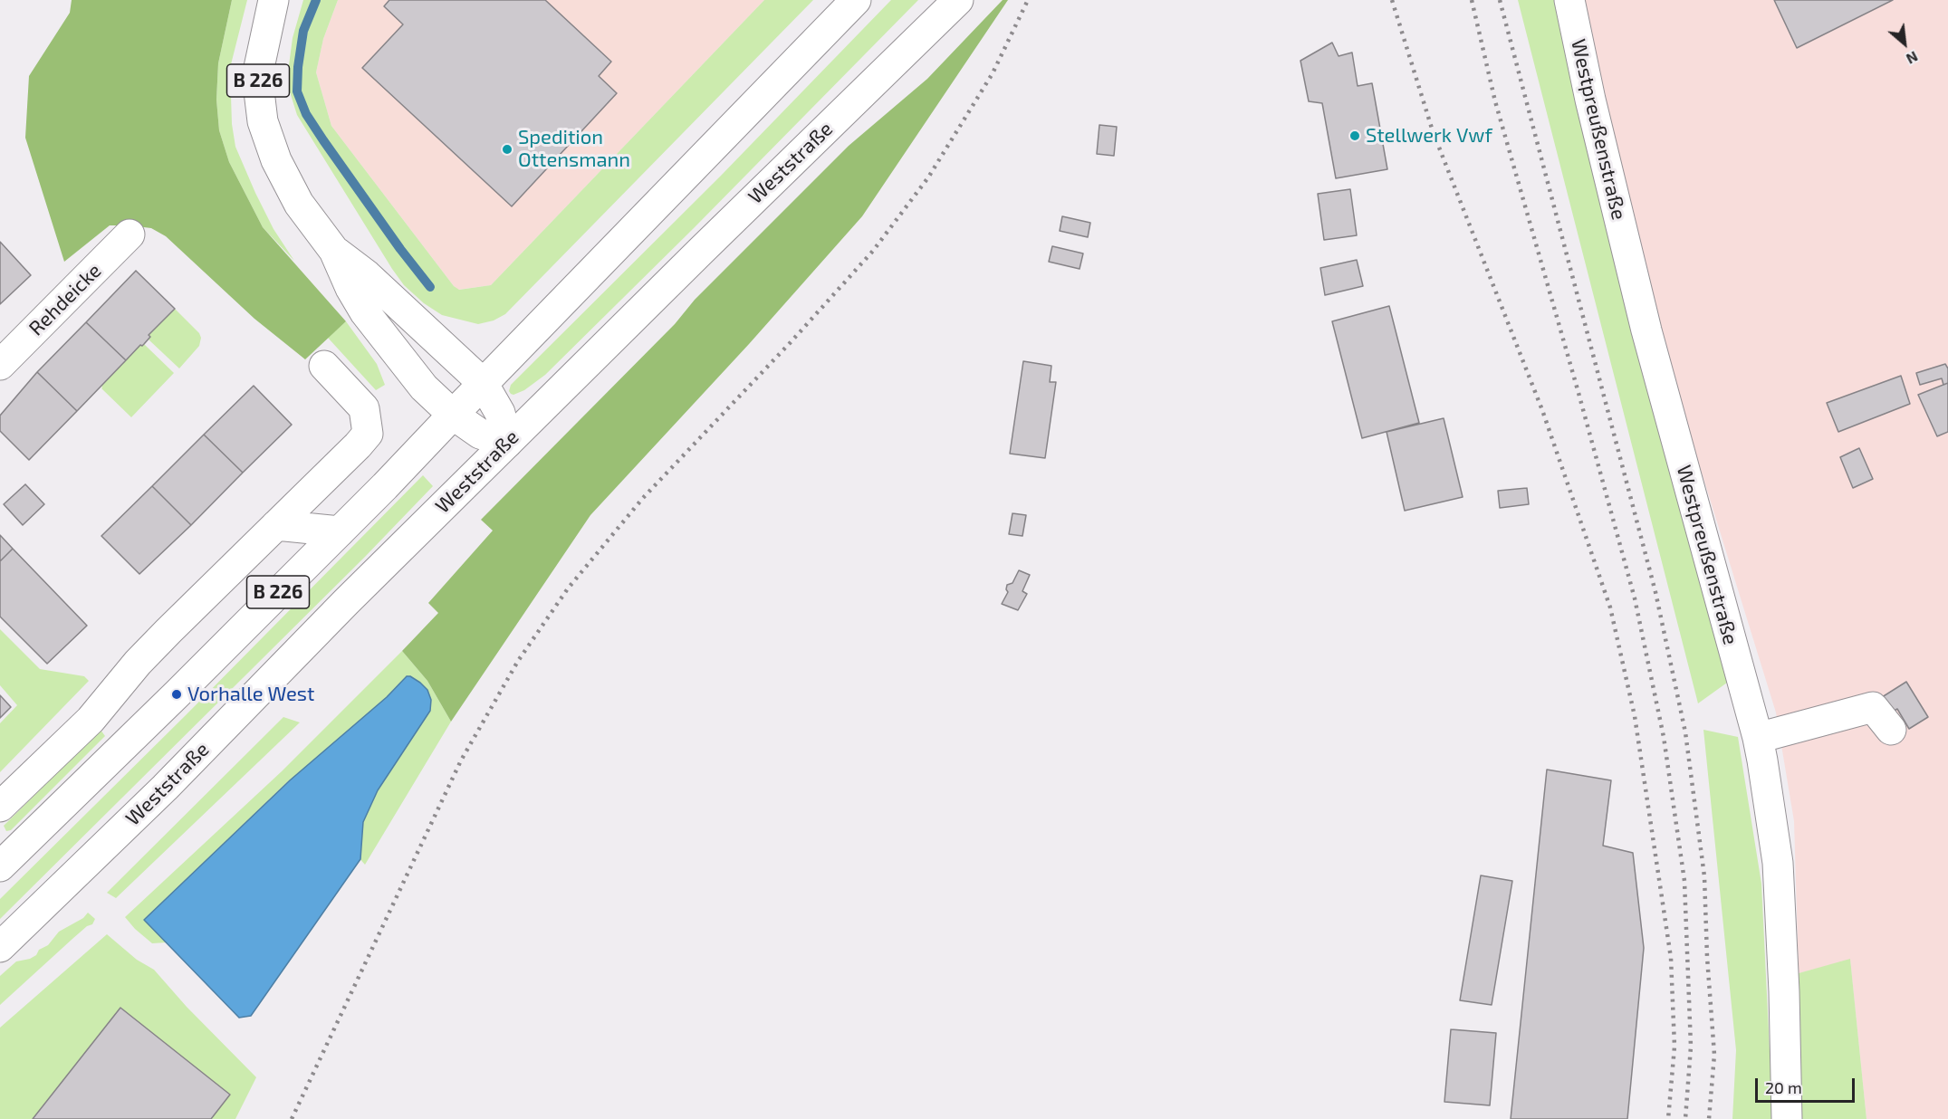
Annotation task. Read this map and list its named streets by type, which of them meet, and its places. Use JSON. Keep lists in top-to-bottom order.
{
  "streets": {
    "street": [
      "B 226",
      "Westpreußenstraße",
      "Weststraße",
      "Rehdeicke"
    ]
  },
  "crossings": [
    ["B 226", "Weststraße"]
  ],
  "places": ["Stellwerk Vwf", "Spedition Ottensmann", "Vorhalle West"],
  "scale_bar": "20 m",
  "north": "bottom right"
}
